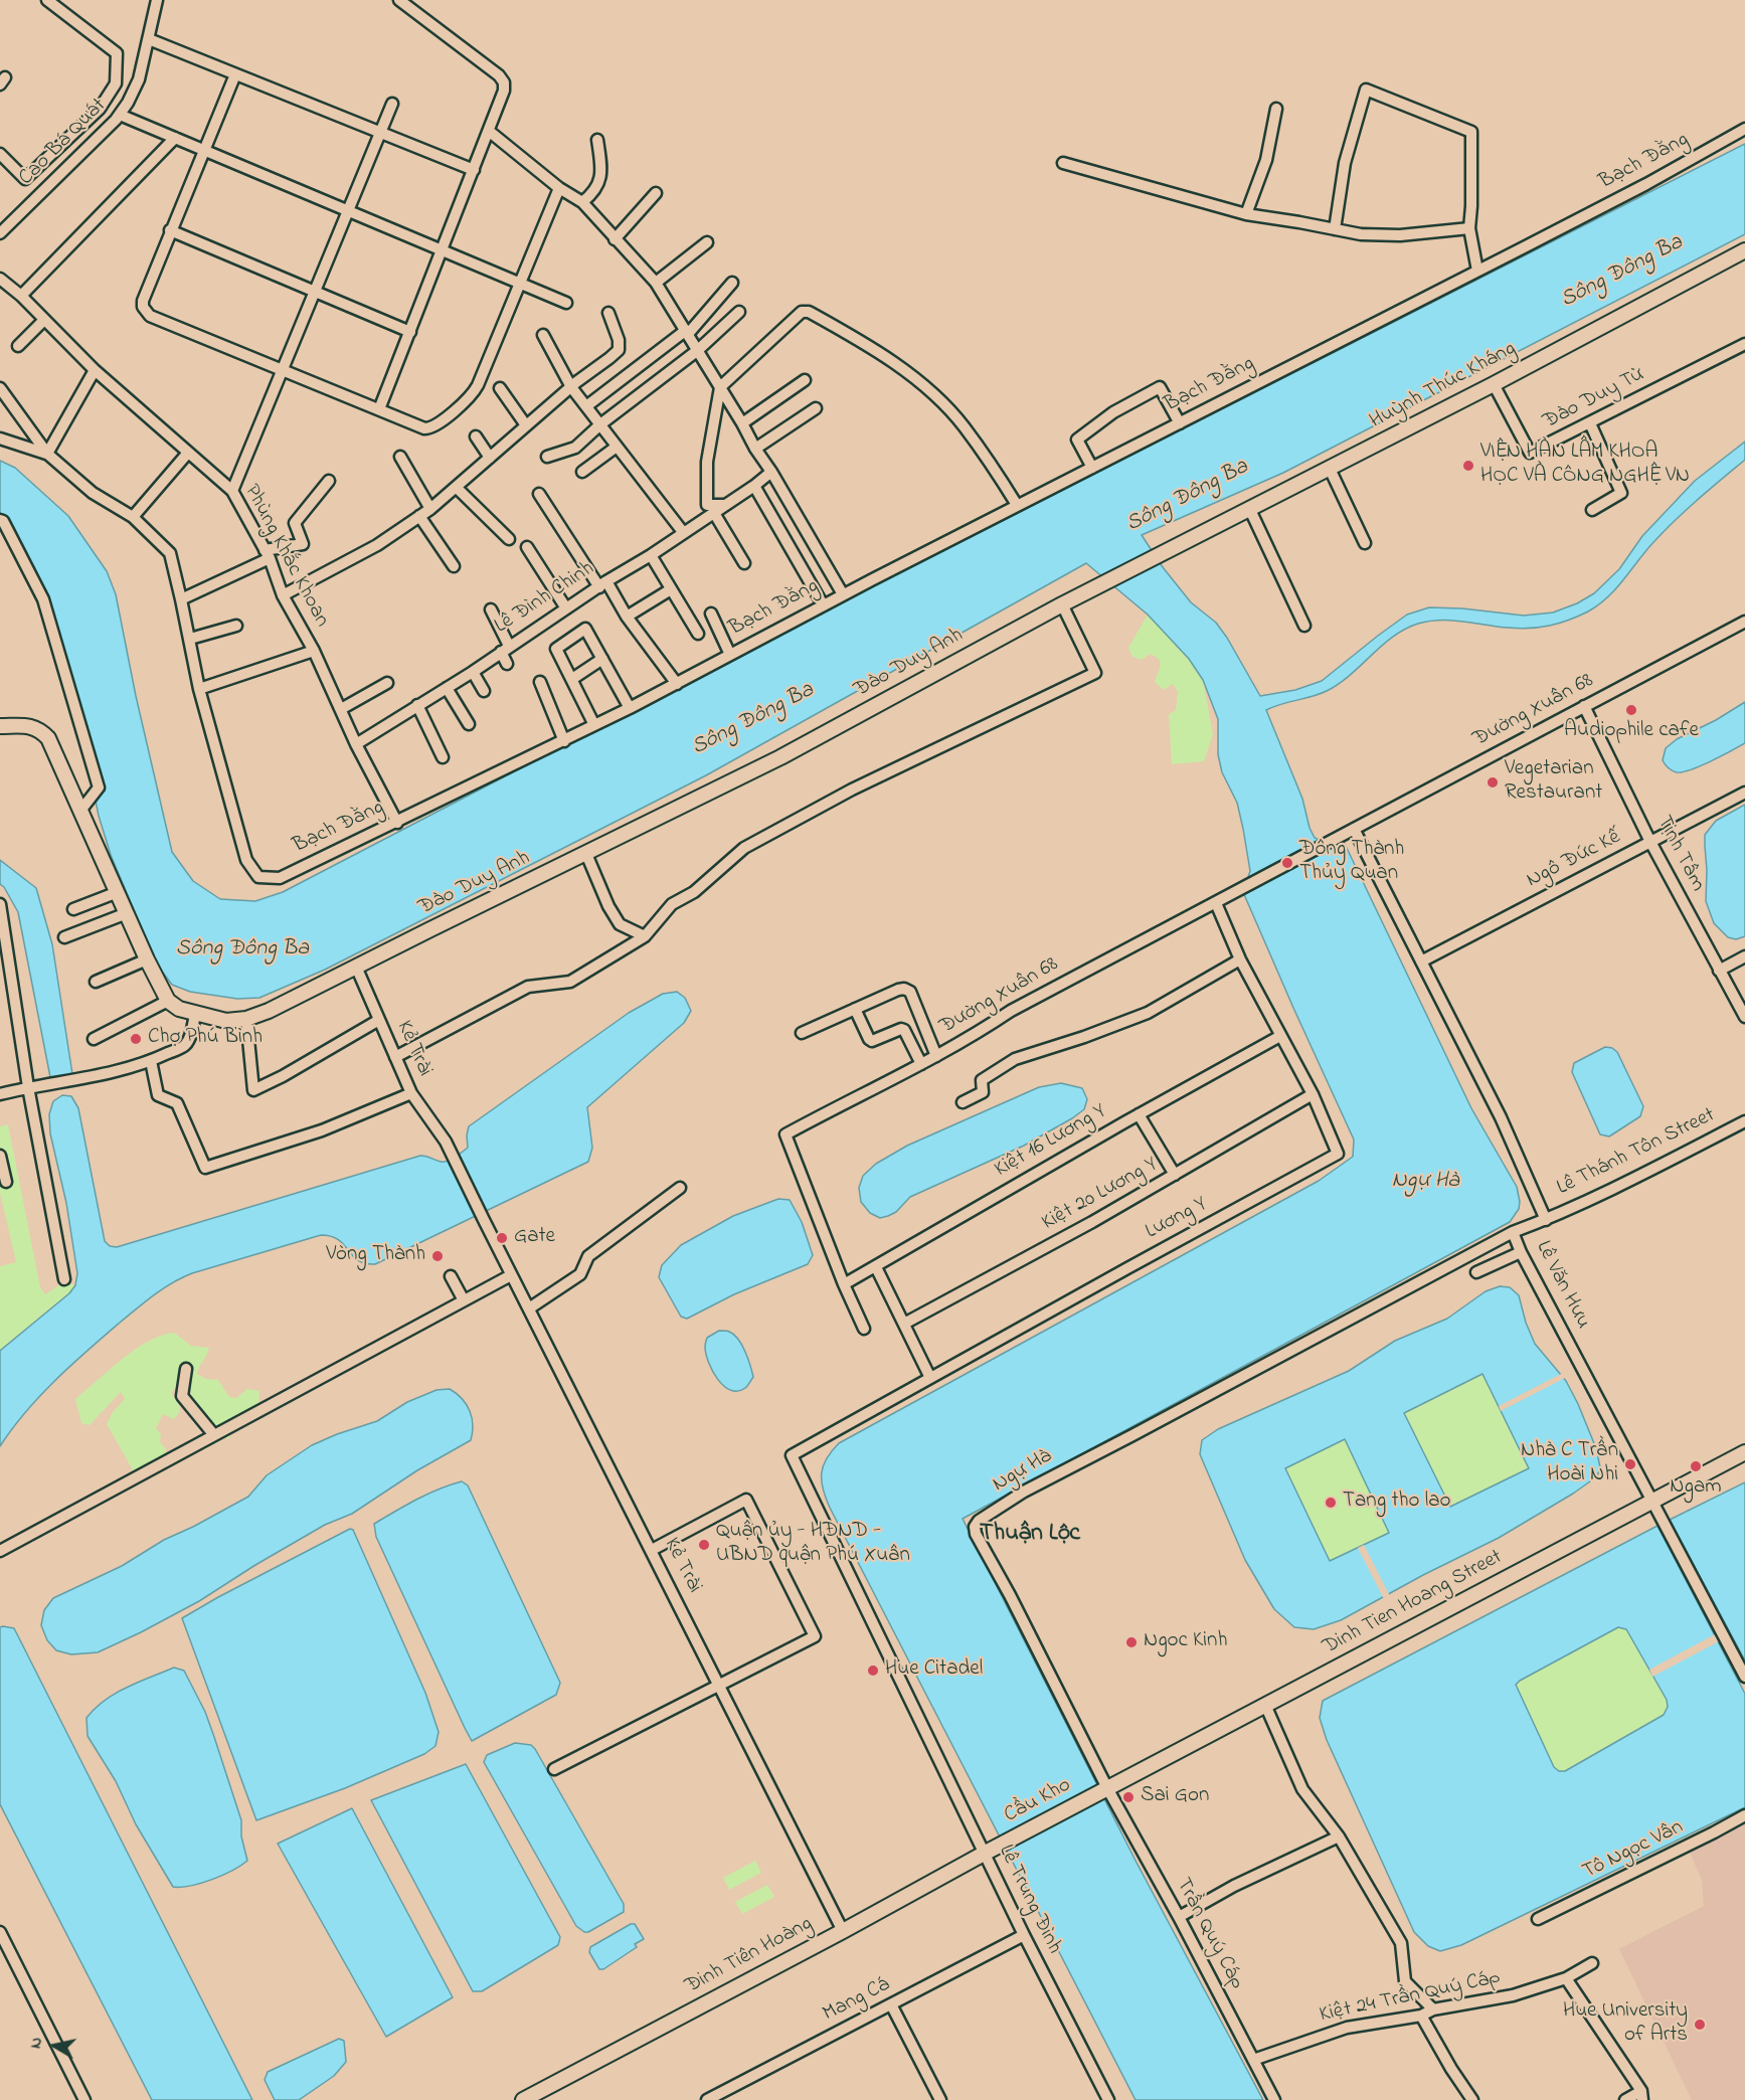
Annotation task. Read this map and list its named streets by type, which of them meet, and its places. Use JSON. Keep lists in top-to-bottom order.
{
  "streets": {
    "main road": [
      "Huỳnh Thúc Kháng",
      "Đào Duy Anh",
      "Dinh Tien Hoang Street",
      "Cầu Kho",
      "Đinh Tiên Hoàng"
    ],
    "street": [
      "Cao Bá Quát",
      "Bạch Đằng",
      "Đào Duy Từ",
      "Phùng Khắc Khoan",
      "Lê Đình Chinh",
      "Đường Xuân 68",
      "Tịnh Tâm",
      "Ngô Đức Kế",
      "Kẻ Trài",
      "Kiệt 16 Lương Y",
      "Lê Thánh Tôn Street",
      "Kiệt 20 Lương Y",
      "Lương Y",
      "Lê Văn Hưu",
      "Ngự Hà",
      "Tô Ngọc Vân",
      "Lê Trung Đình",
      "Trần Quý Cáp",
      "Kiệt 24 Trần Quý Cáp",
      "Mang Cá"
    ]
  },
  "crossings": [
    ["Bạch Đằng", "Phùng Khắc Khoan"],
    ["Huỳnh Thúc Kháng", "Đào Duy Từ"],
    ["Huỳnh Thúc Kháng", "Đào Duy Anh"],
    ["Phùng Khắc Khoan", "Lê Đình Chinh"],
    ["Đào Duy Anh", "Kẻ Trài"],
    ["Đường Xuân 68", "Tịnh Tâm"],
    ["Đường Xuân 68", "Kiệt 16 Lương Y"],
    ["Đường Xuân 68", "Lương Y"],
    ["Đường Xuân 68", "Lê Văn Hưu"],
    ["Tịnh Tâm", "Ngô Đức Kế"],
    ["Ngô Đức Kế", "Lê Văn Hưu"],
    ["Kẻ Trài", "Đinh Tiên Hoàng"],
    ["Kiệt 16 Lương Y", "Lương Y"],
    ["Lê Thánh Tôn Street", "Lê Văn Hưu"],
    ["Kiệt 20 Lương Y", "Lương Y"],
    ["Lương Y", "Lê Trung Đình"],
    ["Lê Văn Hưu", "Ngự Hà"],
    ["Lê Văn Hưu", "Dinh Tien Hoang Street"],
    ["Ngự Hà", "Dinh Tien Hoang Street"],
    ["Ngự Hà", "Cầu Kho"],
    ["Ngự Hà", "Trần Quý Cáp"],
    ["Dinh Tien Hoang Street", "Cầu Kho"],
    ["Dinh Tien Hoang Street", "Trần Quý Cáp"],
    ["Cầu Kho", "Lê Trung Đình"],
    ["Cầu Kho", "Trần Quý Cáp"],
    ["Cầu Kho", "Đinh Tiên Hoàng"],
    ["Lê Trung Đình", "Đinh Tiên Hoàng"],
    ["Lê Trung Đình", "Mang Cá"],
    ["Trần Quý Cáp", "Kiệt 24 Trần Quý Cáp"]
  ],
  "districts": ["Thuận Lộc"],
  "water": ["Sông Đông Ba", "Ngự Hà"],
  "places": [
    "VIỆN HÀN LÂM KHOA HỌC VÀ CÔNG NGHỆ VN",
    "Audiophile cafe",
    "Vegetarian Restaurant",
    "Đông Thành Thủy Quan",
    "Chợ Phú Bình",
    "Gate",
    "Vòng Thành",
    "Nhà C Trần Hoài Nhi",
    "Ngam",
    "Tang tho lao",
    "Quận ủy - HĐND - UBND quận Phú Xuân",
    "Ngoc Kinh",
    "Hue Citadel",
    "Sai Gon",
    "Hue University of Arts"
  ],
  "north": "left"
}
